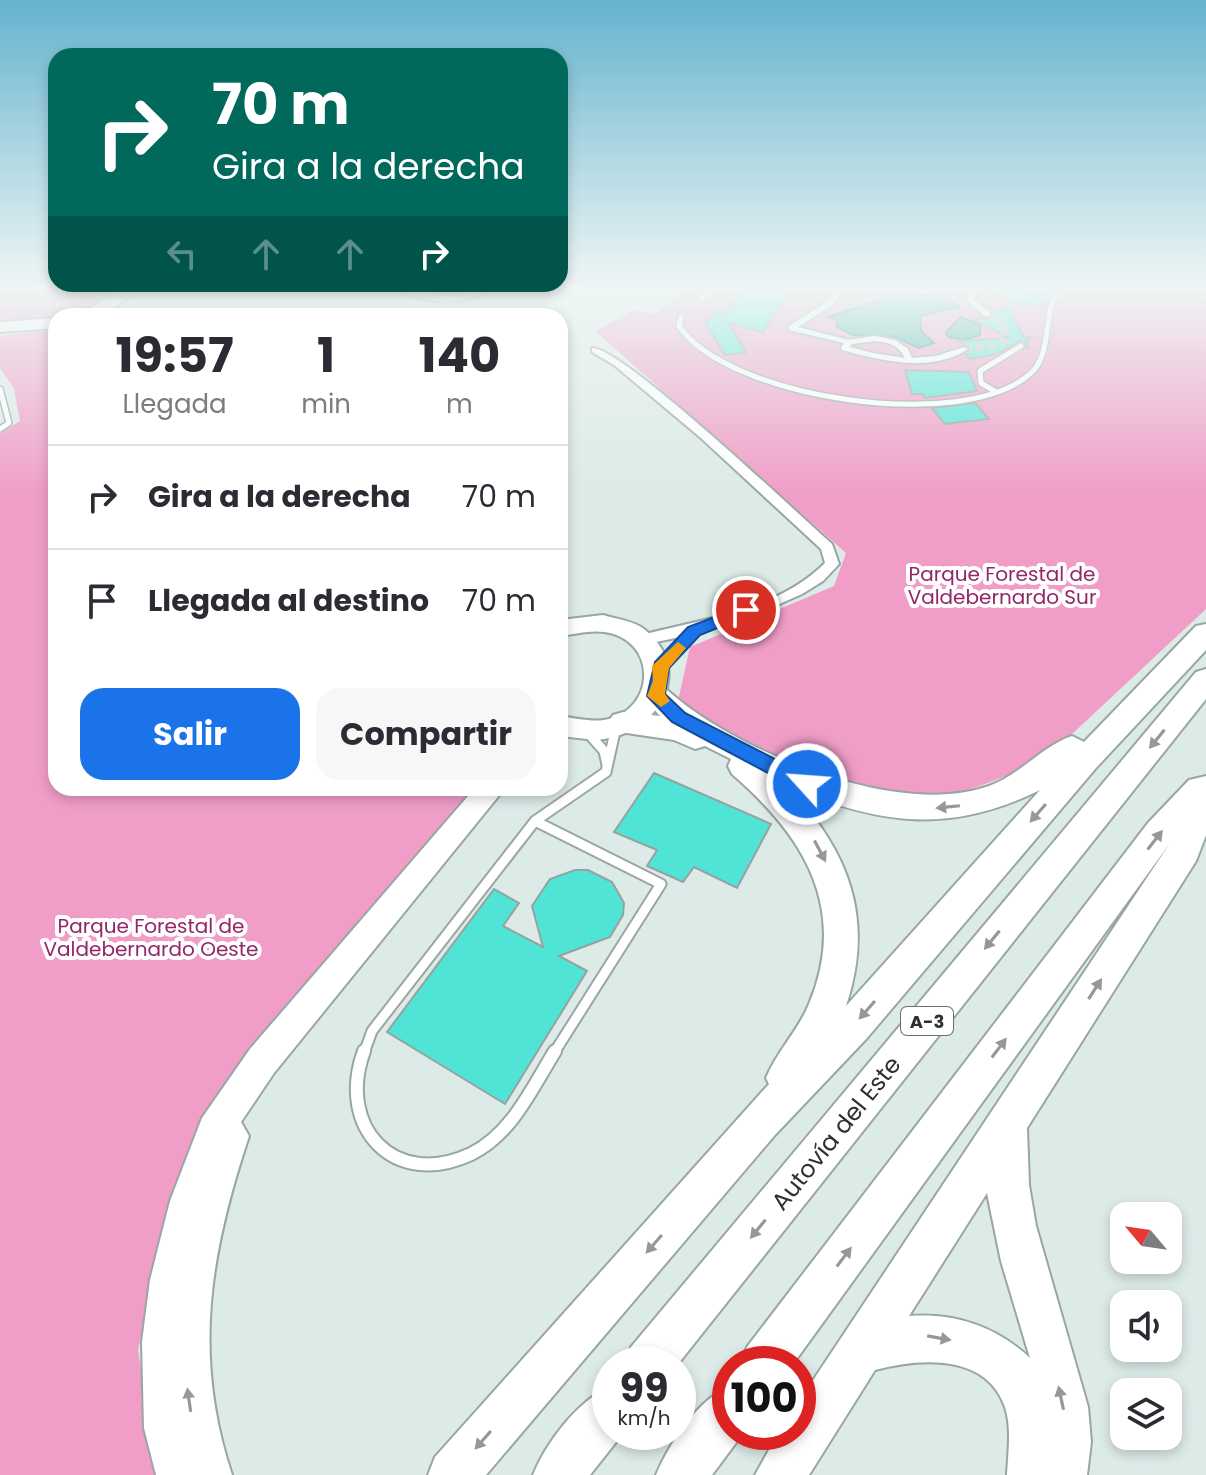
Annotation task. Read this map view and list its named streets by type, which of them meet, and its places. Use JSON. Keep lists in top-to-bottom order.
{
  "streets": {
    "highway": ["A-3", "Autovía del Este"]
  },
  "parks": ["Parque Forestal de Valdebernardo Sur", "Parque Forestal de Valdebernardo Oeste"],
  "north": "top left",
  "page": {
    "turn": ["70 m", "Gira a la derecha"],
    "eta": [
      "19:57",
      "Llegada",
      "1",
      "min",
      "140",
      "m"
    ],
    "list": [
      {
        "name": "Gira a la derecha",
        "value": "70 m"
      },
      {
        "name": "Llegada al destino",
        "value": "70 m"
      }
    ],
    "buttons": ["Salir", "Compartir"],
    "speed": "99 km/h",
    "limit": "100"
  }
}
